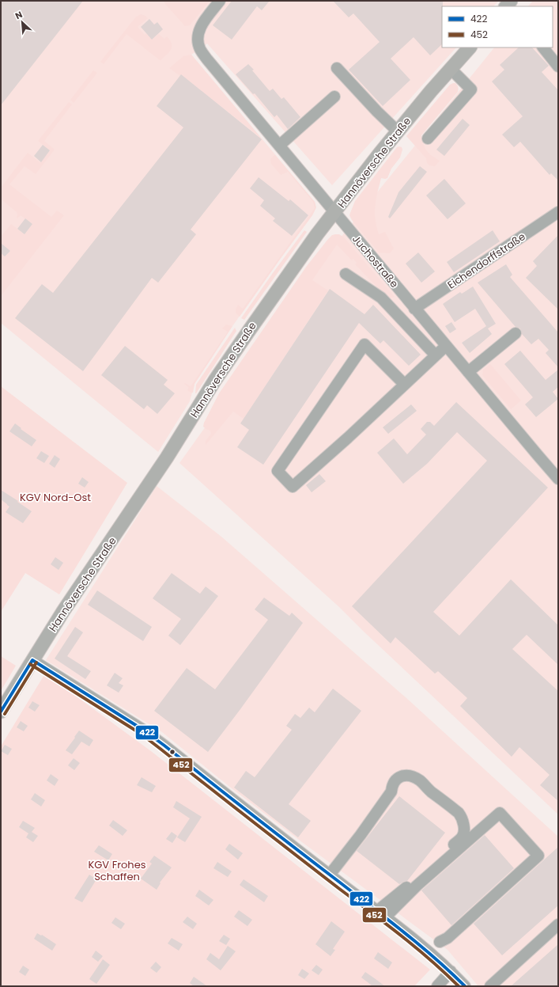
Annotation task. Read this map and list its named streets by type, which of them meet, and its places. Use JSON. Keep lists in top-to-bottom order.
{
  "streets": {
    "main road": ["Hannöversche Straße"],
    "street": ["Eichendorffstraße", "Juchostraße"]
  },
  "crossings": [
    ["Hannöversche Straße", "Juchostraße"],
    ["Eichendorffstraße", "Juchostraße"]
  ],
  "parks": ["KGV Nord-Ost", "KGV Frohes Schaffen"],
  "lines": ["transit line 422", "transit line 452"],
  "legend": ["422", "452"],
  "north": "top left"
}
